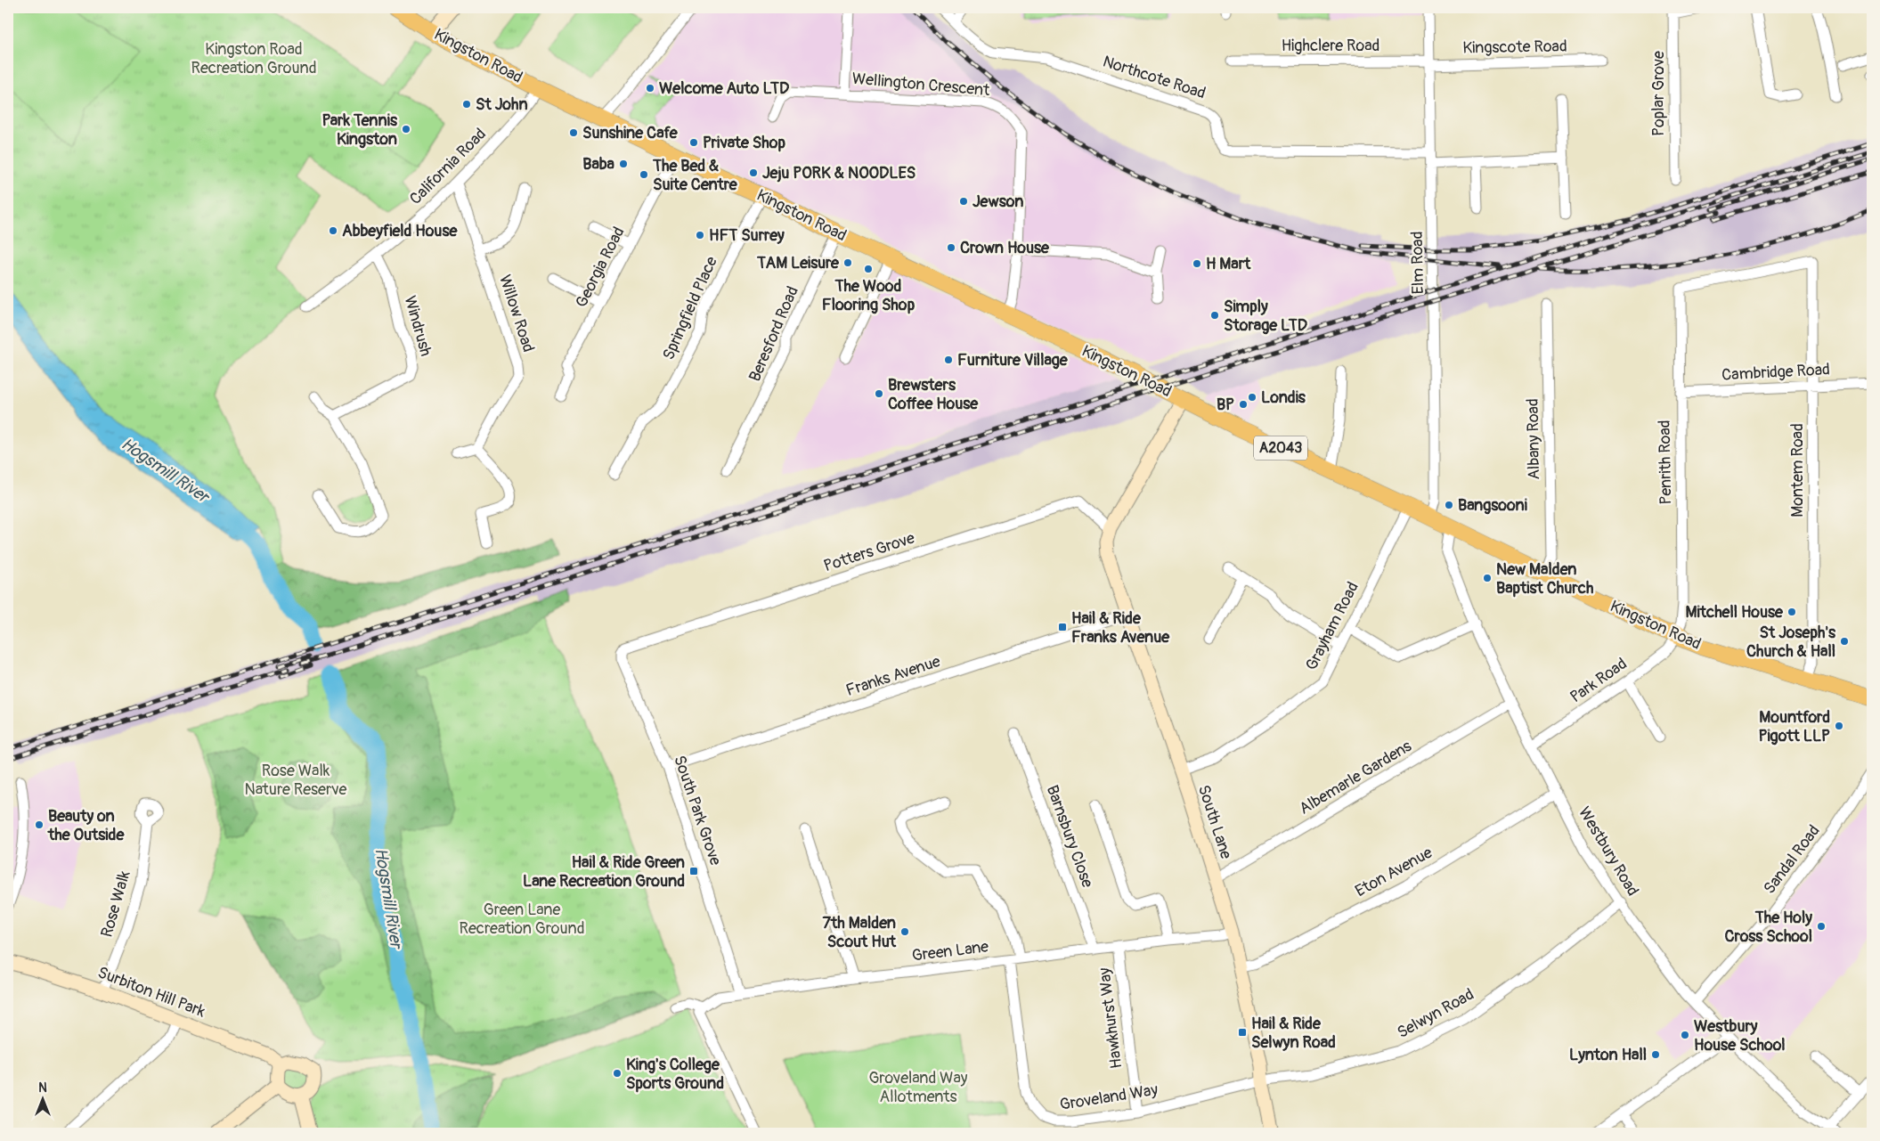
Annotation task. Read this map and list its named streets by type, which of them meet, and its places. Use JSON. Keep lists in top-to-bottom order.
{
  "streets": {
    "main road": ["Kingston Road", "A2043"],
    "street": [
      "Highclere Road",
      "Kingscote Road",
      "Northcote Road",
      "Wellington Crescent",
      "Poplar Grove",
      "California Road",
      "Elm Road",
      "Georgia Road",
      "Springfield Place",
      "Willow Road",
      "Windrush",
      "Beresford Road",
      "Cambridge Road",
      "Albany Road",
      "Penrith Road",
      "Montem Road",
      "Potters Grove",
      "Grayham Road",
      "Franks Avenue",
      "Park Road",
      "Albemarle Gardens",
      "South Park Grove",
      "South Lane",
      "Barnsbury Close",
      "Westbury Road",
      "Sandal Road",
      "Eton Avenue",
      "Rose Walk",
      "Green Lane",
      "Surbiton Hill Park",
      "Selwyn Road",
      "Hawkhurst Way",
      "Groveland Way"
    ]
  },
  "crossings": [
    ["Highclere Road", "Kingscote Road"],
    ["Highclere Road", "Elm Road"],
    ["Kingscote Road", "Elm Road"],
    ["Kingston Road", "Wellington Crescent"],
    ["Kingston Road", "California Road"],
    ["Kingston Road", "Elm Road"],
    ["Kingston Road", "Georgia Road"],
    ["Kingston Road", "Springfield Place"],
    ["Kingston Road", "Beresford Road"],
    ["Kingston Road", "Albany Road"],
    ["Kingston Road", "Penrith Road"],
    ["Kingston Road", "Montem Road"],
    ["Kingston Road", "Grayham Road"],
    ["Kingston Road", "Park Road"],
    ["Kingston Road", "Westbury Road"],
    ["Northcote Road", "Elm Road"],
    ["California Road", "Willow Road"],
    ["California Road", "Windrush"],
    ["Cambridge Road", "Penrith Road"],
    ["Cambridge Road", "Montem Road"],
    ["Penrith Road", "Montem Road"],
    ["Penrith Road", "Park Road"],
    ["Potters Grove", "South Park Grove"],
    ["Potters Grove", "South Lane"],
    ["Grayham Road", "South Lane"],
    ["Franks Avenue", "South Park Grove"],
    ["Franks Avenue", "South Lane"],
    ["Park Road", "Westbury Road"],
    ["Albemarle Gardens", "South Lane"],
    ["Albemarle Gardens", "Westbury Road"],
    ["South Park Grove", "Green Lane"],
    ["South Lane", "Eton Avenue"],
    ["South Lane", "Green Lane"],
    ["South Lane", "Selwyn Road"],
    ["South Lane", "Groveland Way"],
    ["Barnsbury Close", "Green Lane"],
    ["Westbury Road", "Sandal Road"],
    ["Westbury Road", "Eton Avenue"],
    ["Westbury Road", "Selwyn Road"],
    ["Rose Walk", "Surbiton Hill Park"],
    ["Green Lane", "Hawkhurst Way"],
    ["Green Lane", "Groveland Way"],
    ["Selwyn Road", "Groveland Way"],
    ["Hawkhurst Way", "Groveland Way"]
  ],
  "water": ["Hogsmill River"],
  "parks": [
    "Kingston Road Recreation Ground",
    "Rose Walk Nature Reserve",
    "Green Lane Recreation Ground",
    "Groveland Way Allotments"
  ],
  "places": {
    "other": [
      "Welcome Auto LTD",
      "St John",
      "Park Tennis Kingston",
      "Sunshine Cafe",
      "Private Shop",
      "Baba",
      "Jeju PORK & NOODLES",
      "The Bed & Suite Centre",
      "Jewson",
      "Abbeyfield House",
      "HFT Surrey",
      "Crown House",
      "TAM Leisure",
      "H Mart",
      "The Wood Flooring Shop",
      "Simply Storage LTD",
      "Furniture Village",
      "Brewsters Coffee House",
      "Londis",
      "BP",
      "Bangsooni",
      "New Malden Baptist Church",
      "Mitchell House",
      "St Joseph's Church & Hall",
      "Mountford Pigott LLP",
      "Beauty on the Outside",
      "The Holy Cross School",
      "7th Malden Scout Hut",
      "Westbury House School",
      "Lynton Hall",
      "King's College Sports Ground"
    ],
    "transit": ["Hail & Ride Franks Avenue", "Hail & Ride Green Lane Recreation Ground", "Hail & Ride Selwyn Road"]
  },
  "north": "top"
}
